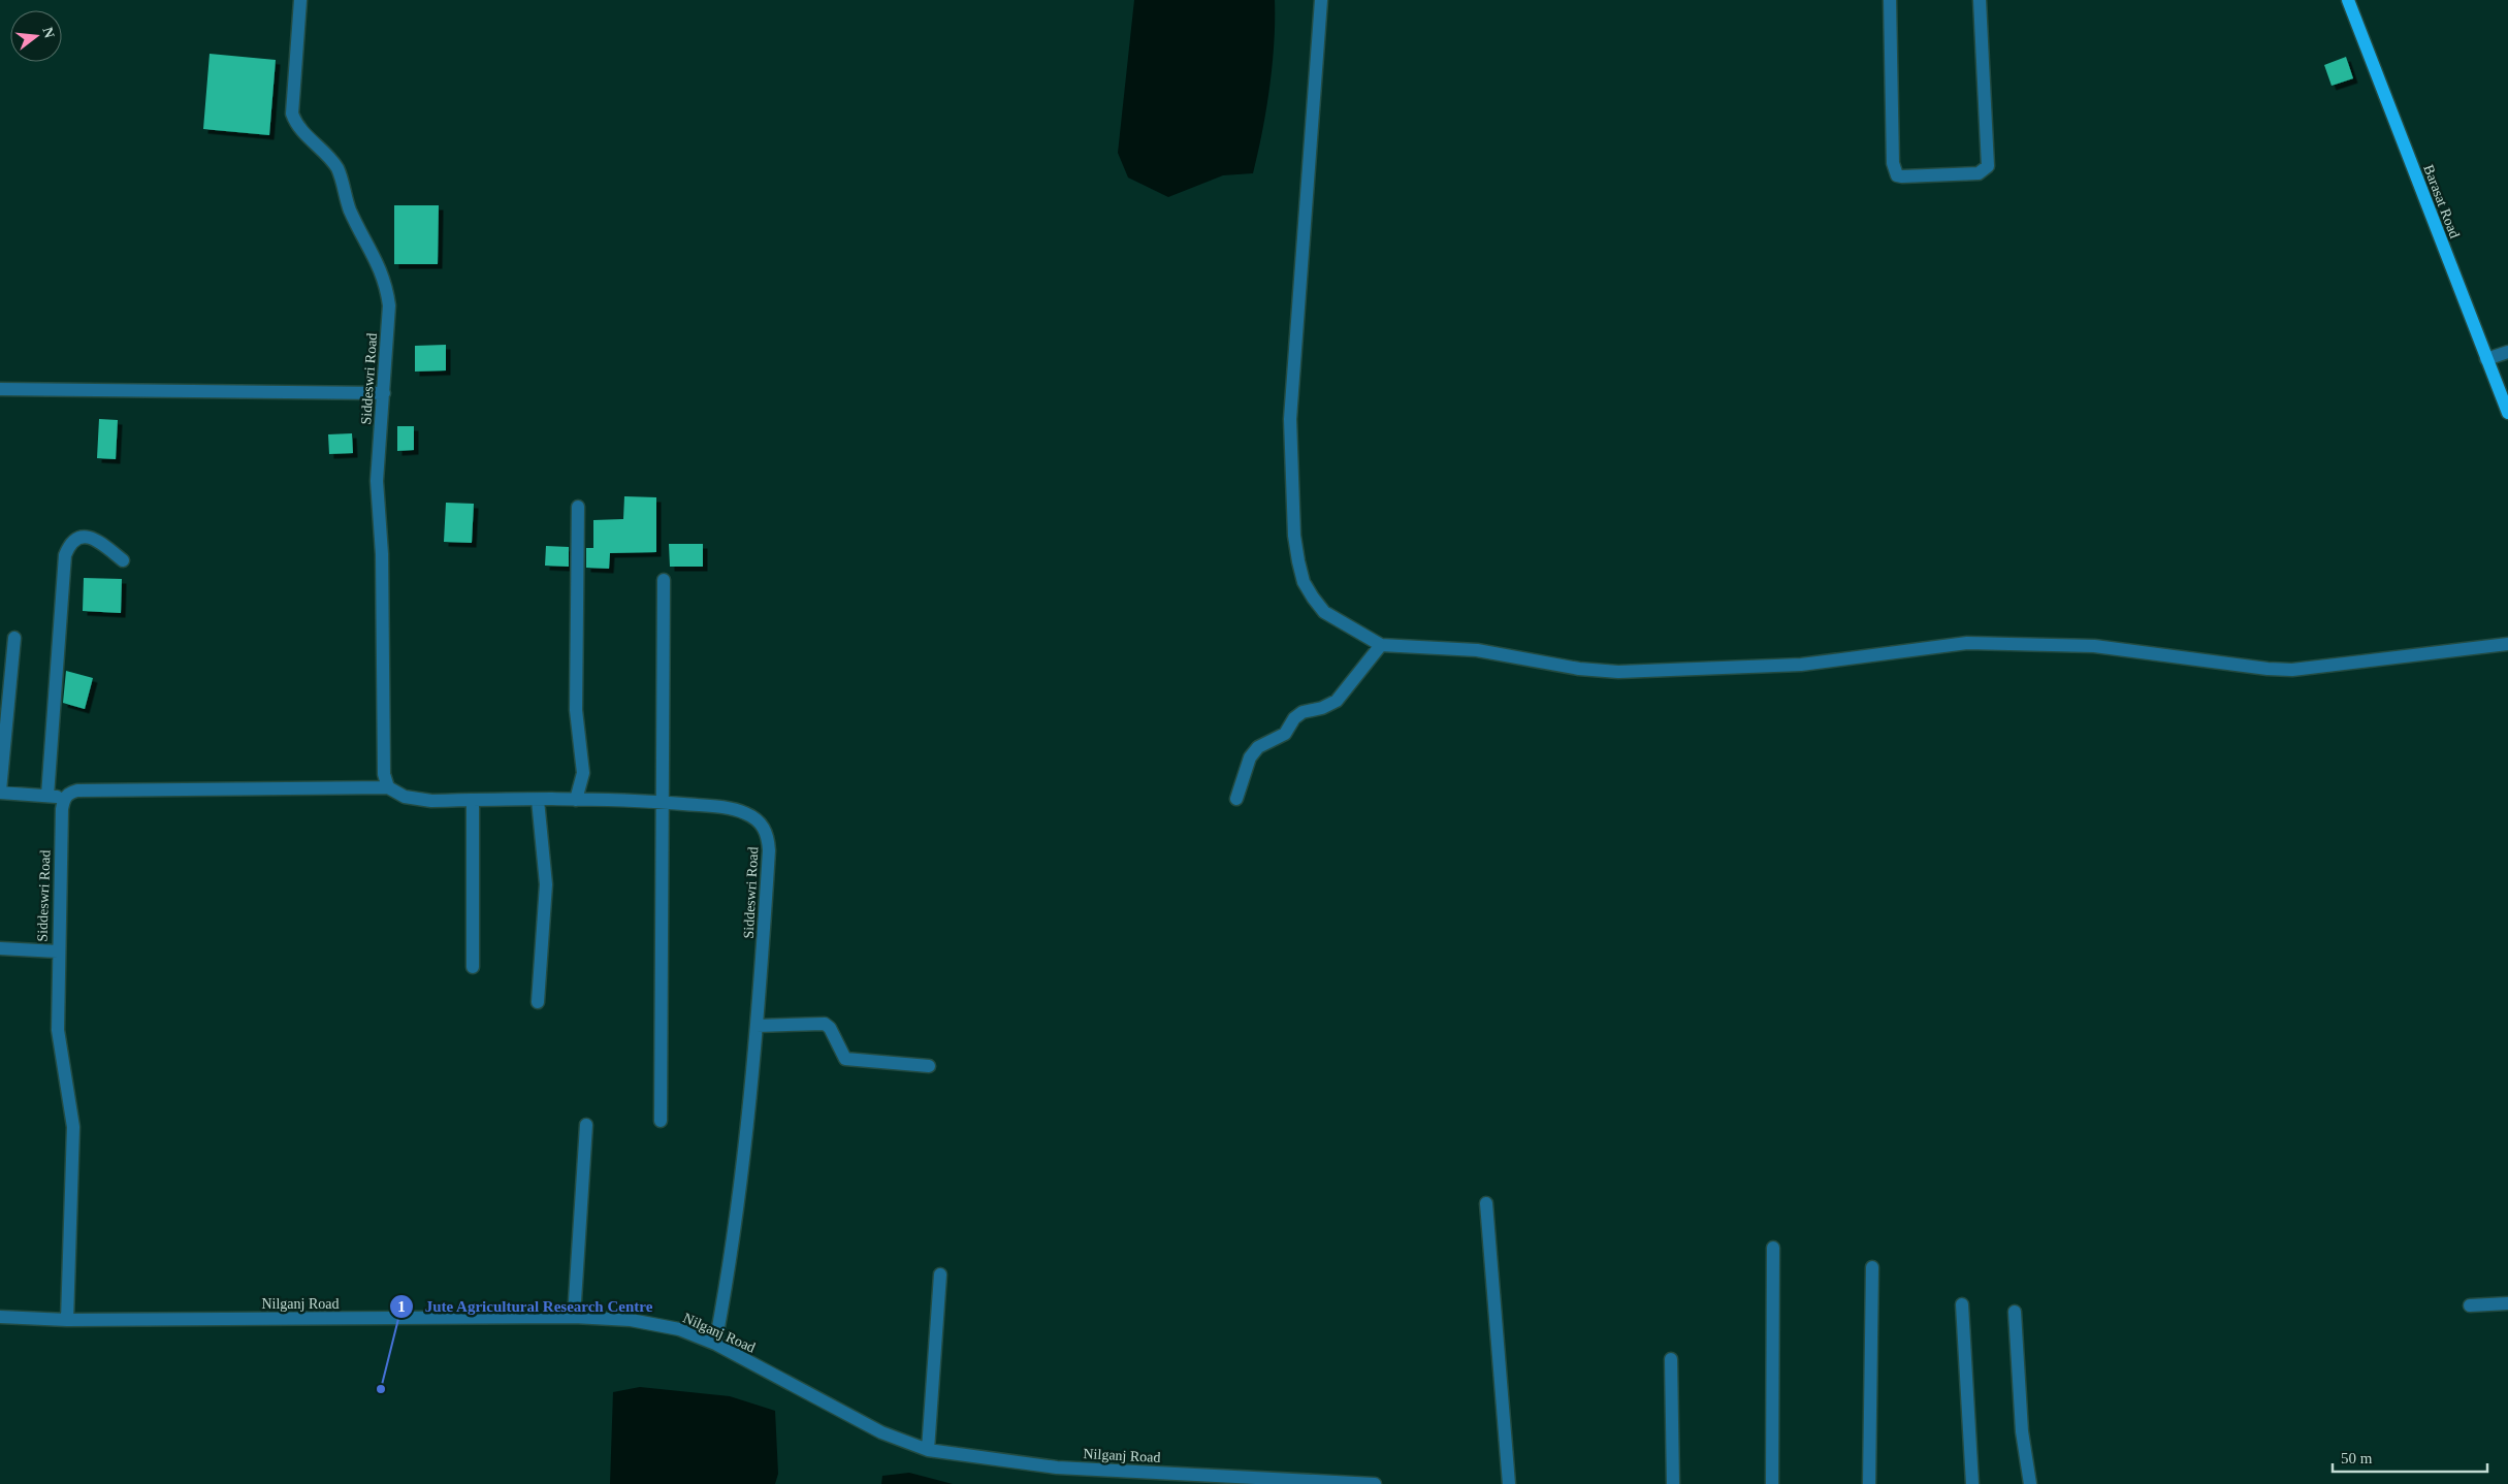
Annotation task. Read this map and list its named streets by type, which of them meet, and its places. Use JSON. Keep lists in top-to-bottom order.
{
  "streets": {
    "main road": ["Barasat Road"],
    "street": ["Siddeswri Road", "Nilganj Road"]
  },
  "crossings": [
    ["Siddeswri Road", "Nilganj Road"]
  ],
  "places": ["Jute Agricultural Research Centre"],
  "scale_bar": "50 m",
  "north": "right"
}
